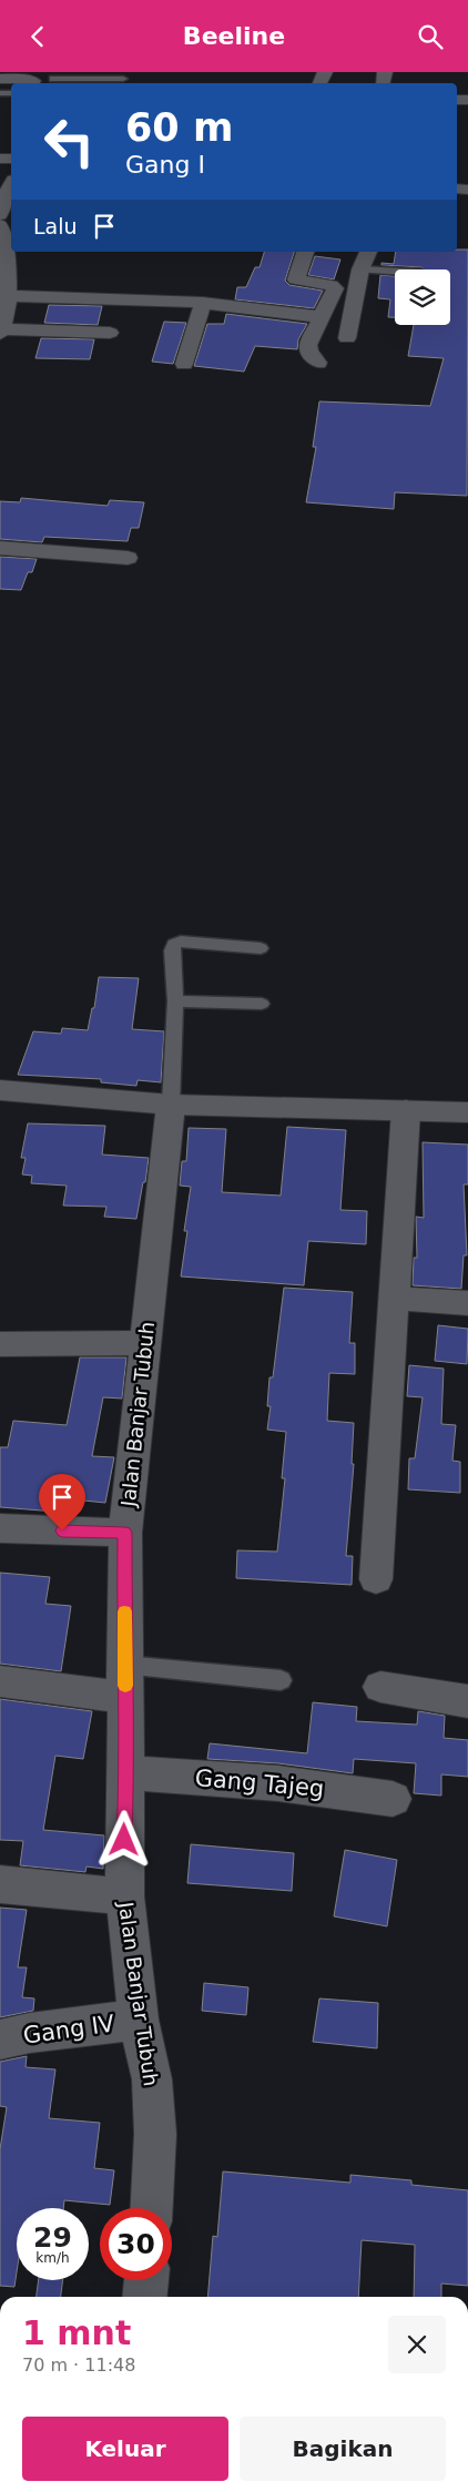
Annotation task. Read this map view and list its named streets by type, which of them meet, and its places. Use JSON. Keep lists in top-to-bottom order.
{
  "streets": {
    "street": ["Jalan Banjar Tubuh", "Gang Tajeg", "Gang IV"]
  },
  "crossings": [
    ["Jalan Banjar Tubuh", "Gang Tajeg"],
    ["Jalan Banjar Tubuh", "Gang IV"]
  ],
  "page": {
    "header": "Beeline",
    "turn": ["60 m", "Gang I"],
    "then": "Lalu",
    "speed": "29 km/h",
    "limit": "30",
    "heading": ["1 mnt", "70 m · 11:48"],
    "buttons": ["Keluar", "Bagikan"]
  }
}
